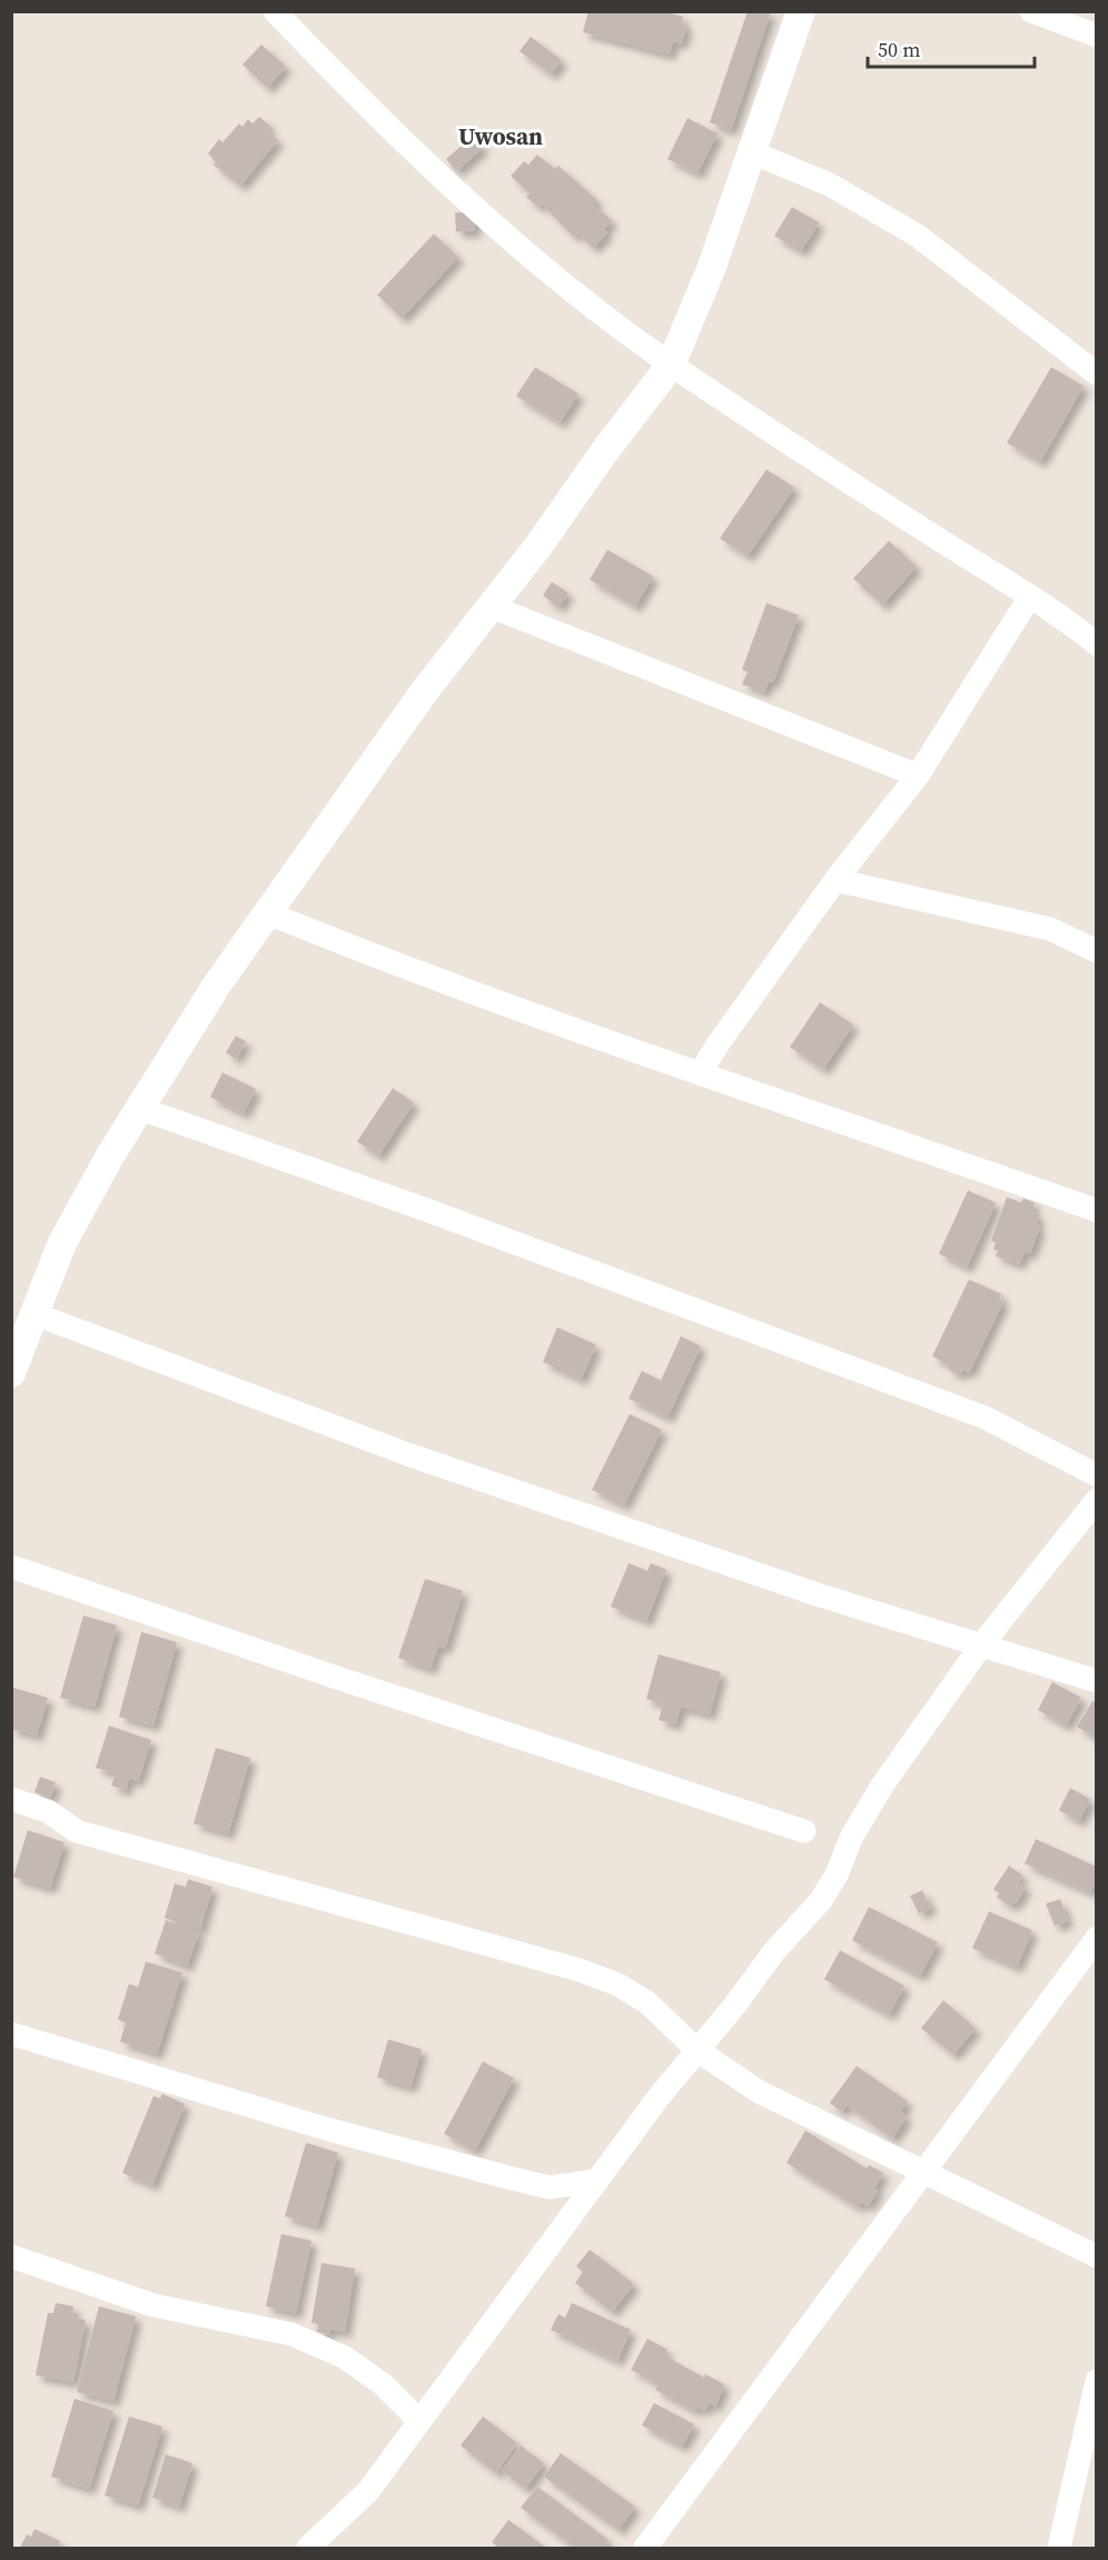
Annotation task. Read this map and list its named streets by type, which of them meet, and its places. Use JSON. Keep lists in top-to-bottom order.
{
  "districts": ["Uwosan"],
  "scale_bar": "50 m"
}
